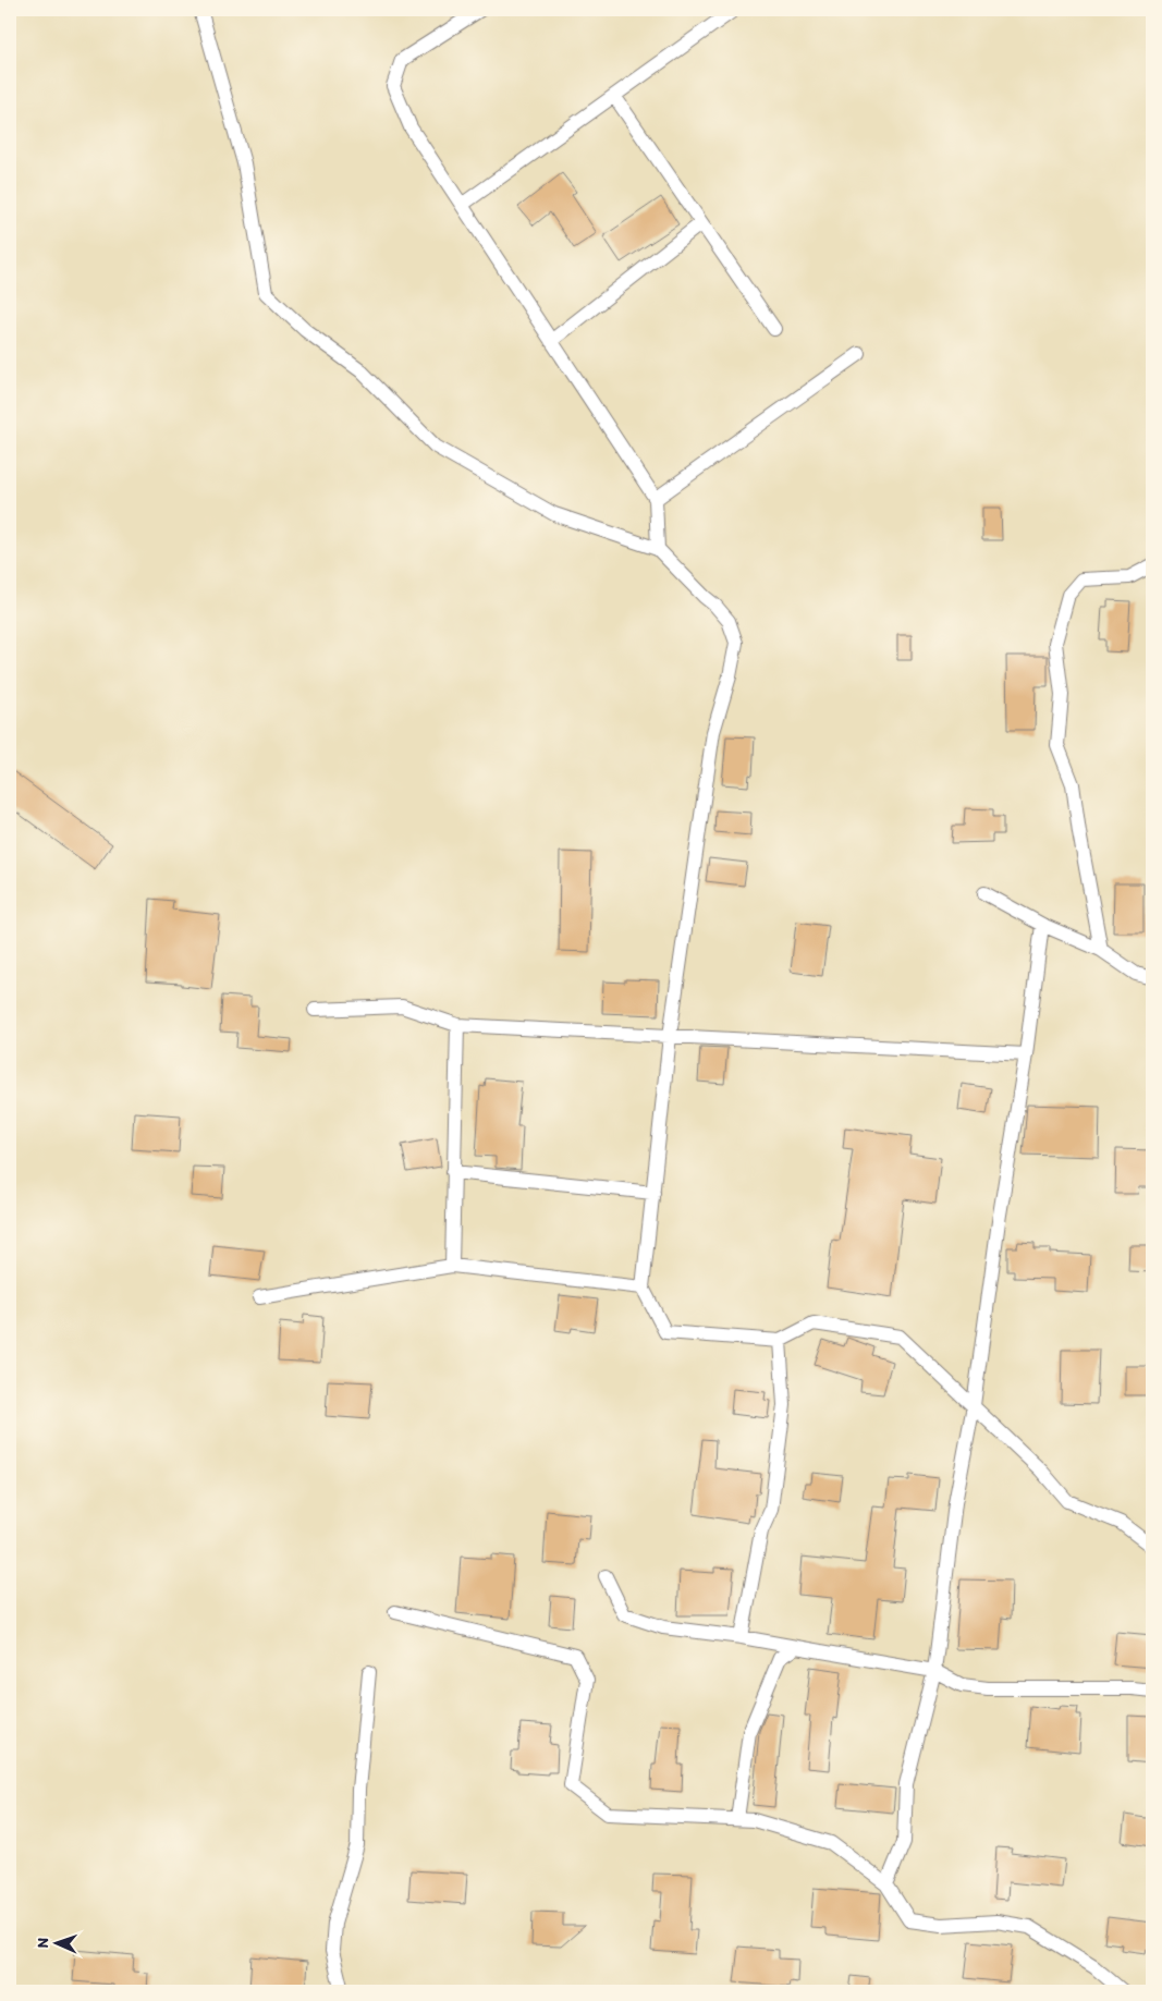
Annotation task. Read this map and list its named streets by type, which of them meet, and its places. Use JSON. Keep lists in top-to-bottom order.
{
  "north": "left"
}
